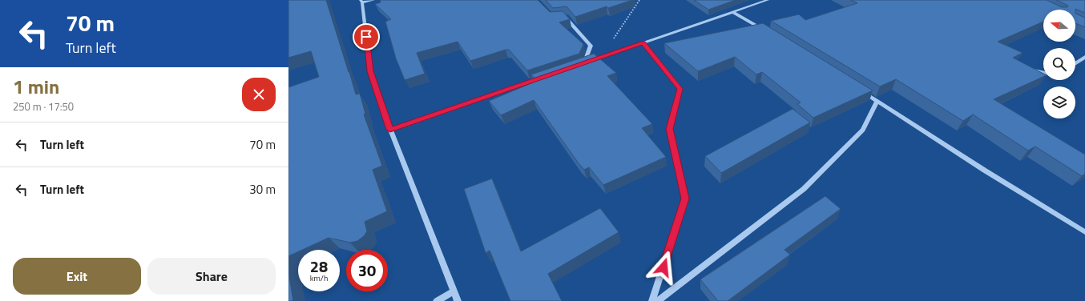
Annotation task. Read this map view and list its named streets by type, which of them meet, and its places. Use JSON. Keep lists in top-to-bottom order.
{
  "north": "left",
  "page": {
    "turn": ["70 m", "Turn left"],
    "heading": ["1 min", "250 m · 17:50"],
    "list": [
      {
        "name": "Turn left",
        "value": "70 m"
      },
      {
        "name": "Turn left",
        "value": "30 m"
      }
    ],
    "speed": "28 km/h",
    "limit": "30",
    "buttons": ["Exit", "Share"]
  }
}
